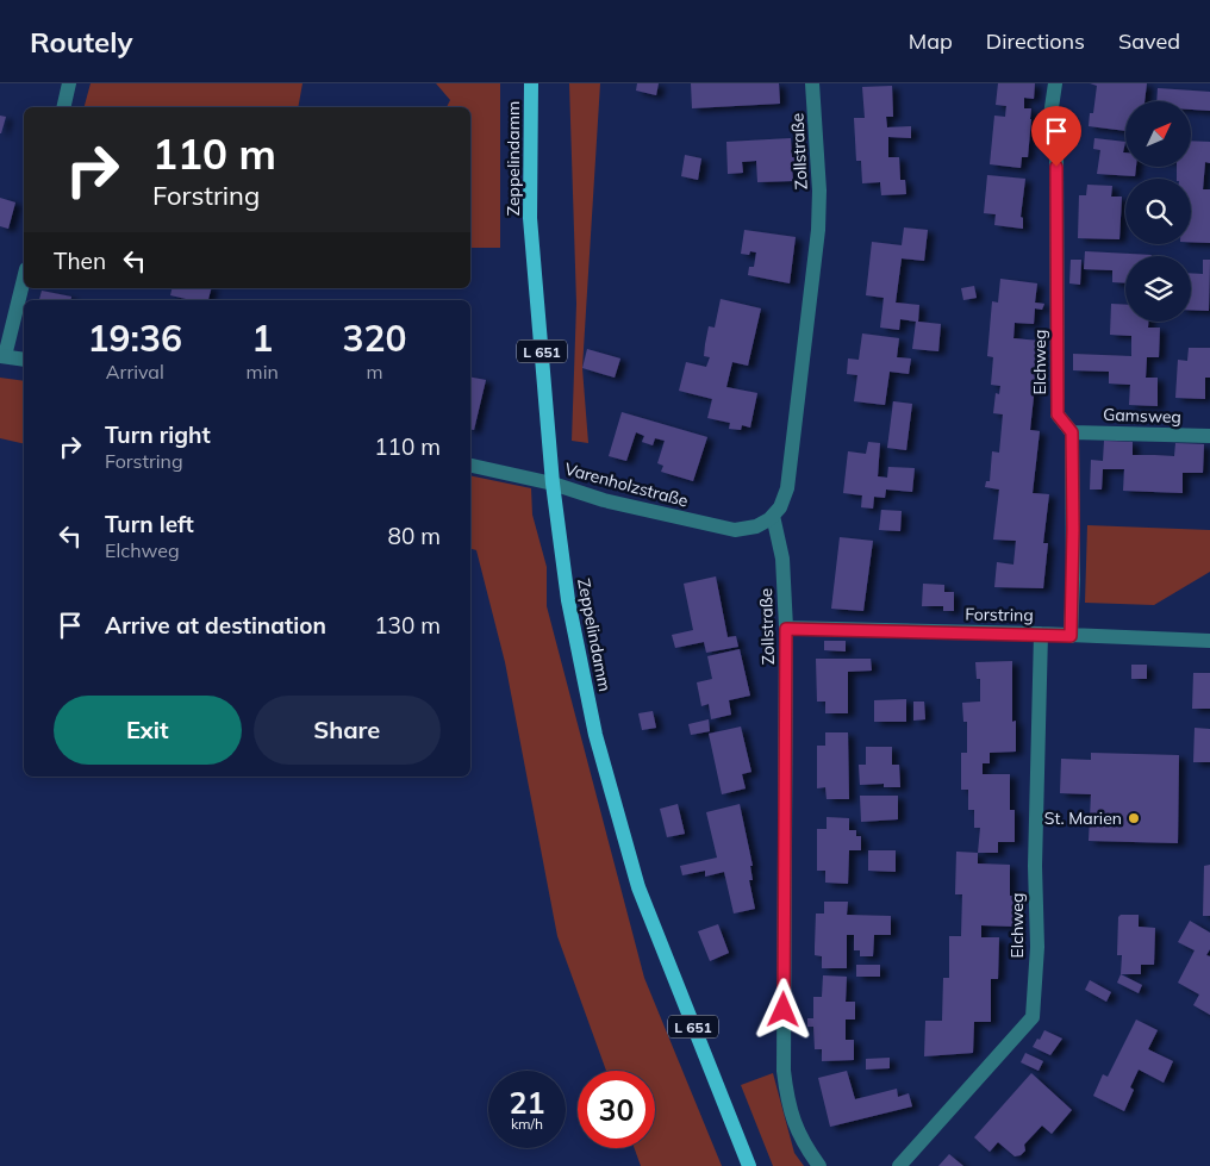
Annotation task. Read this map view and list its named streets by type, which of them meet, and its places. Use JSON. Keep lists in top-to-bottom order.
{
  "streets": {
    "main road": ["Zeppelindamm", "L 651"],
    "street": [
      "Zollstraße",
      "Elchweg",
      "Gamsweg",
      "Varenholzstraße",
      "Forstring"
    ]
  },
  "crossings": [
    ["Zollstraße", "Varenholzstraße"],
    ["Zollstraße", "Forstring"],
    ["Zeppelindamm", "Varenholzstraße"],
    ["Elchweg", "Gamsweg"],
    ["Elchweg", "Forstring"]
  ],
  "places": ["St. Marien"],
  "north": "top right",
  "page": {
    "header": "Routely",
    "nav": ["Map", "Directions", "Saved"],
    "turn": ["110 m", "Forstring"],
    "then": "Then",
    "eta": [
      "19:36",
      "Arrival",
      "1",
      "min",
      "320",
      "m"
    ],
    "list": [
      {
        "name": "Turn right",
        "note": "Forstring",
        "value": "110 m"
      },
      {
        "name": "Turn left",
        "note": "Elchweg",
        "value": "80 m"
      },
      {
        "name": "Arrive at destination",
        "value": "130 m"
      }
    ],
    "buttons": ["Exit", "Share"],
    "speed": "21 km/h",
    "limit": "30"
  }
}
